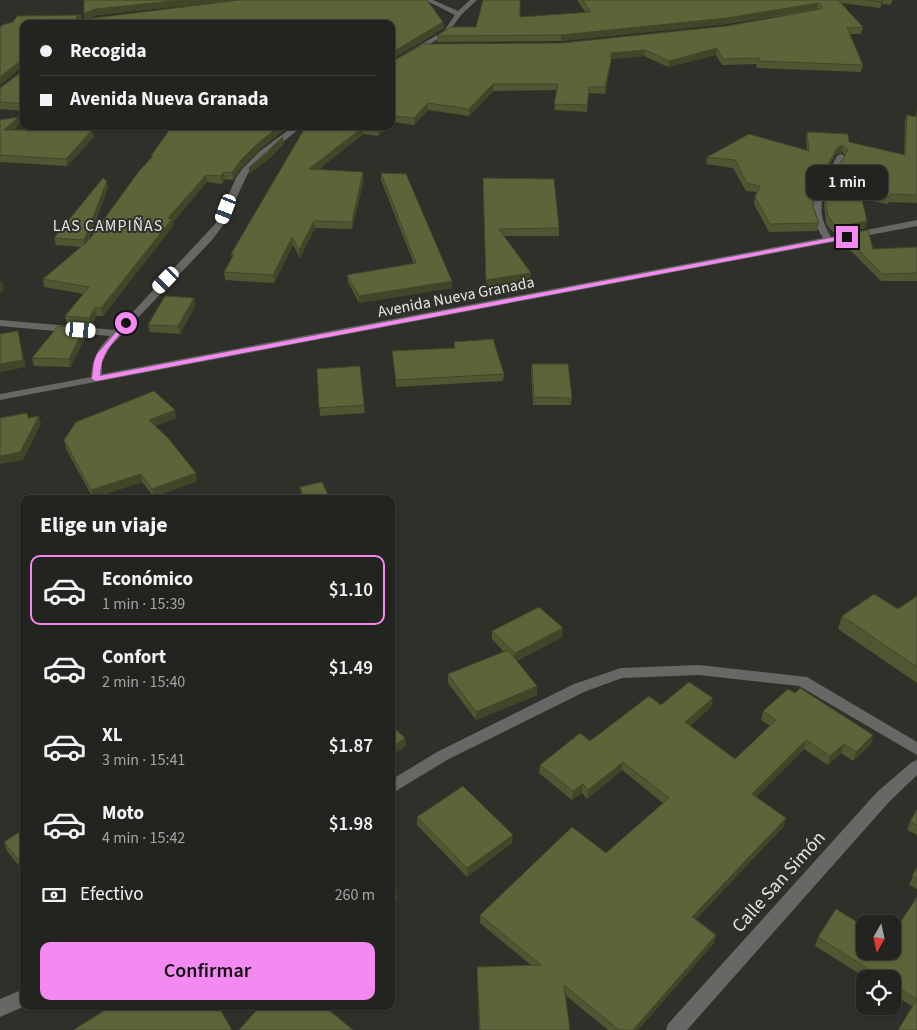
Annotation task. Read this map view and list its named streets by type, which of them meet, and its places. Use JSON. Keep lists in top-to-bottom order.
{
  "streets": {
    "street": ["Avenida Nueva Granada", "Calle San Simón"]
  },
  "districts": ["LAS CAMPIÑAS"],
  "north": "bottom",
  "page": {
    "banner": ["Recogida", "Avenida Nueva Granada"],
    "bubble": "1 min",
    "heading": "Elige un viaje",
    "list": [
      {
        "name": "Económico",
        "note": "1 min · 15:39",
        "value": "$1.10"
      },
      {
        "name": "Confort",
        "note": "2 min · 15:40",
        "value": "$1.49"
      },
      {
        "name": "XL",
        "note": "3 min · 15:41",
        "value": "$1.87"
      },
      {
        "name": "Moto",
        "note": "4 min · 15:42",
        "value": "$1.98"
      }
    ],
    "pay": ["Efectivo", "260 m"],
    "buttons": "Confirmar"
  }
}
